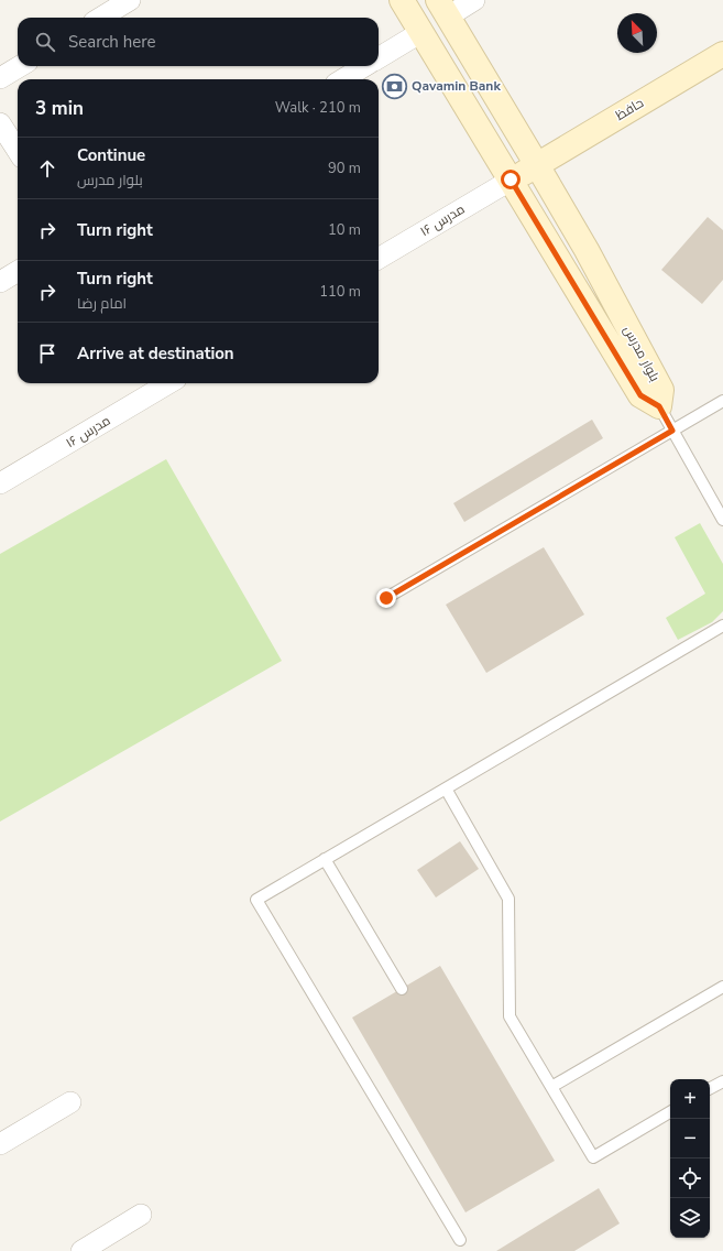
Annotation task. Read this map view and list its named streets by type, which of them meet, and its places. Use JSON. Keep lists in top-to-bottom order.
{
  "streets": {
    "street": ["حافظ", "مدرس ۱۶", "بلوار مدرس"]
  },
  "crossings": [
    ["حافظ", "مدرس ۱۶"],
    ["حافظ", "بلوار مدرس"],
    ["مدرس ۱۶", "بلوار مدرس"]
  ],
  "places": {
    "bank": ["Qavamin Bank"]
  },
  "north": "top left",
  "page": {
    "search": "Search here",
    "heading": ["3 min", "Walk · 210 m"],
    "list": [
      ["Continue", "بلوار مدرس", "90 m"],
      ["Turn right", "10 m"],
      ["Turn right", "امام رضا", "110 m"],
      "Arrive at destination"
    ],
    "map_buttons": ["+", "−"]
  }
}
